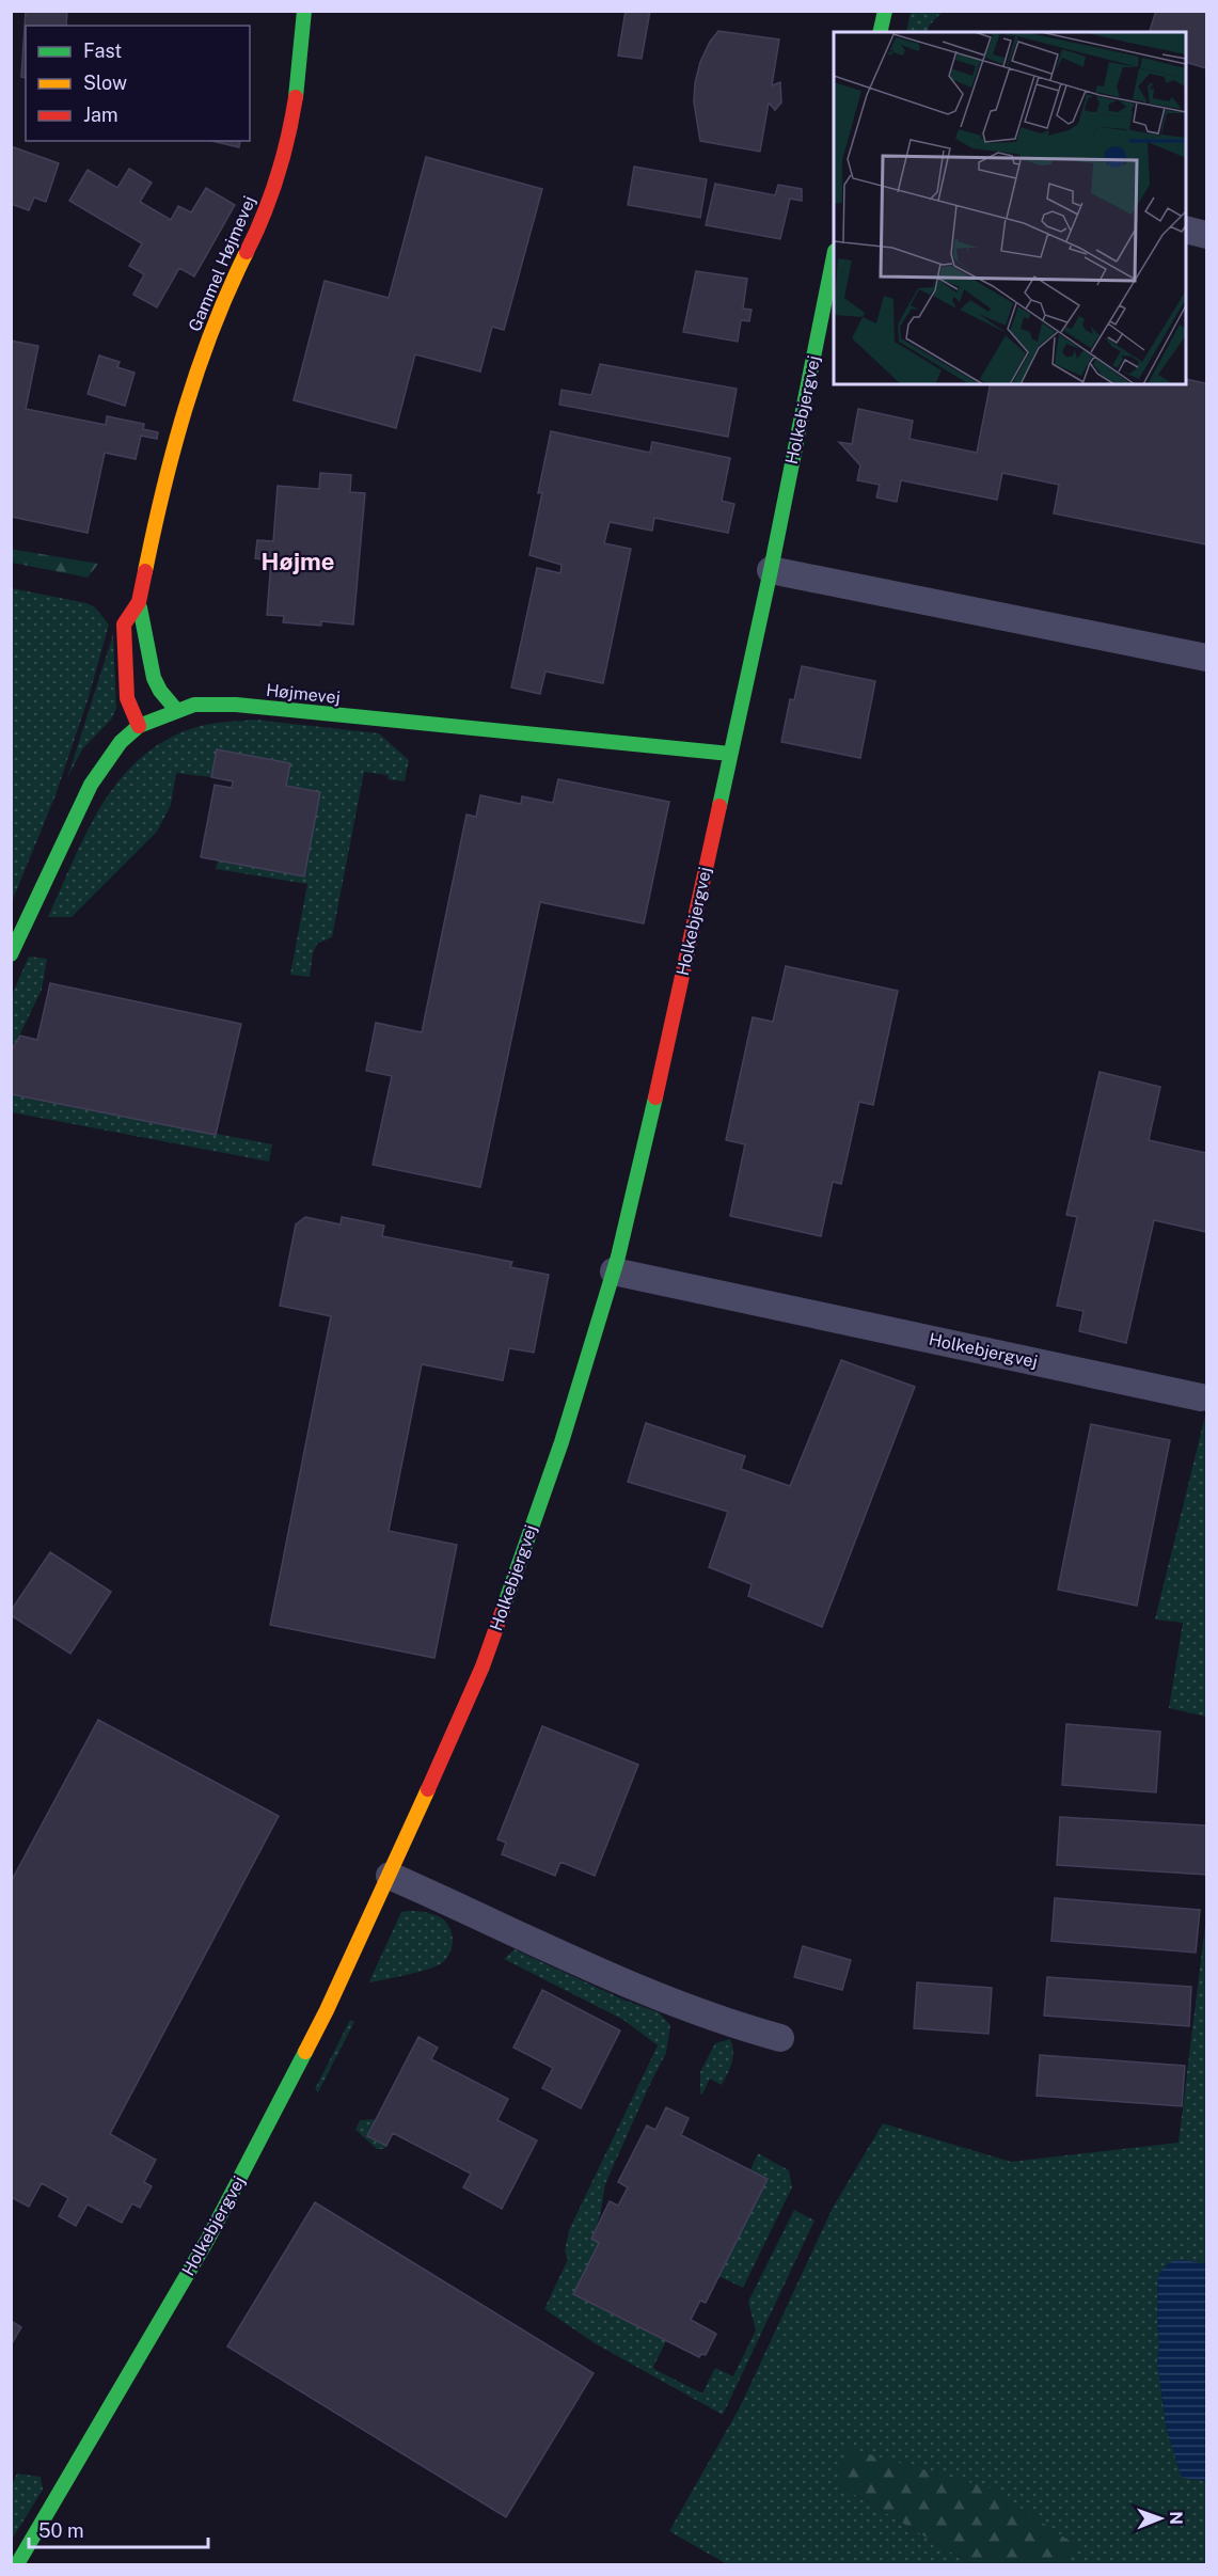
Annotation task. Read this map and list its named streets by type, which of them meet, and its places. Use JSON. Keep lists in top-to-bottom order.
{
  "streets": {
    "street": ["Gammel Højmevej", "Holkebjergvej", "Højmevej"]
  },
  "crossings": [
    ["Gammel Højmevej", "Højmevej"],
    ["Holkebjergvej", "Højmevej"]
  ],
  "districts": ["Højme"],
  "legend": ["Fast", "Slow", "Jam"],
  "scale_bar": "50 m",
  "north": "right"
}
